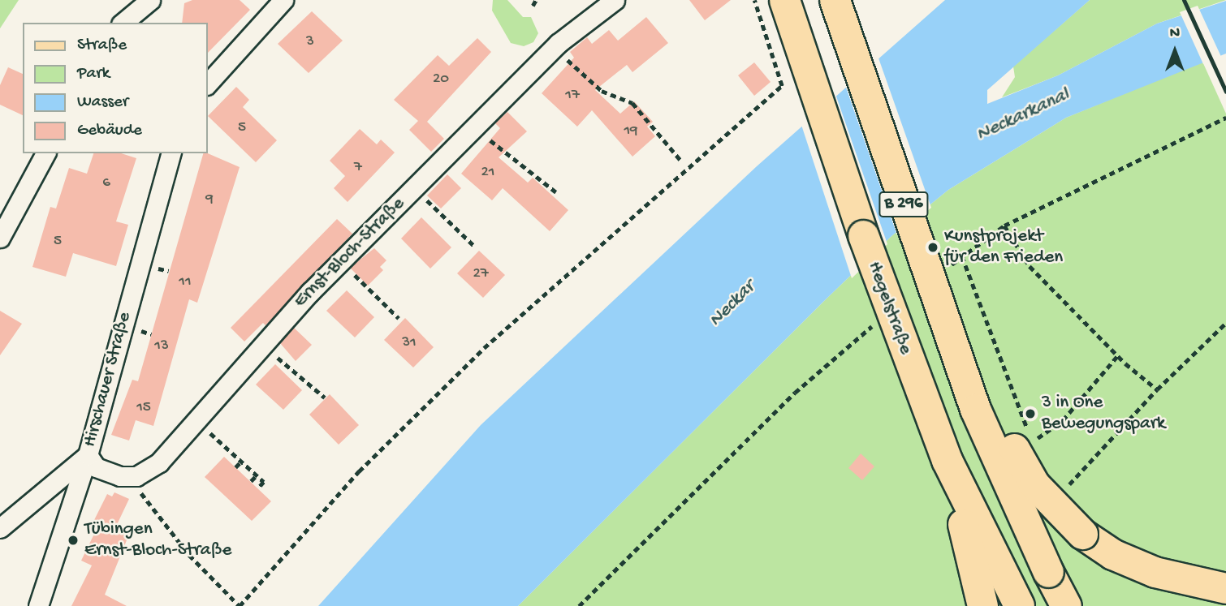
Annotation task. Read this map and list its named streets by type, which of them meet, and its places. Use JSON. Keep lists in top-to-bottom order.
{
  "streets": {
    "main road": ["B 296", "Hegelstraße"],
    "street": ["Ernst-Bloch-Straße", "Hirschauer Straße"]
  },
  "water": ["Neckarkanal", "Neckar"],
  "places": ["Kunstprojekt für den Frieden", "3 in One Bewegungspark", "Tübingen Ernst-Bloch-Straße"],
  "house_numbers": [
    "3",
    "20",
    "17",
    "5",
    "19",
    "7",
    "21",
    "6",
    "9",
    "5",
    "27",
    "11",
    "31",
    "13",
    "15"
  ],
  "legend": [
    "Straße",
    "Park",
    "Wasser",
    "Gebäude"
  ],
  "north": "top"
}
